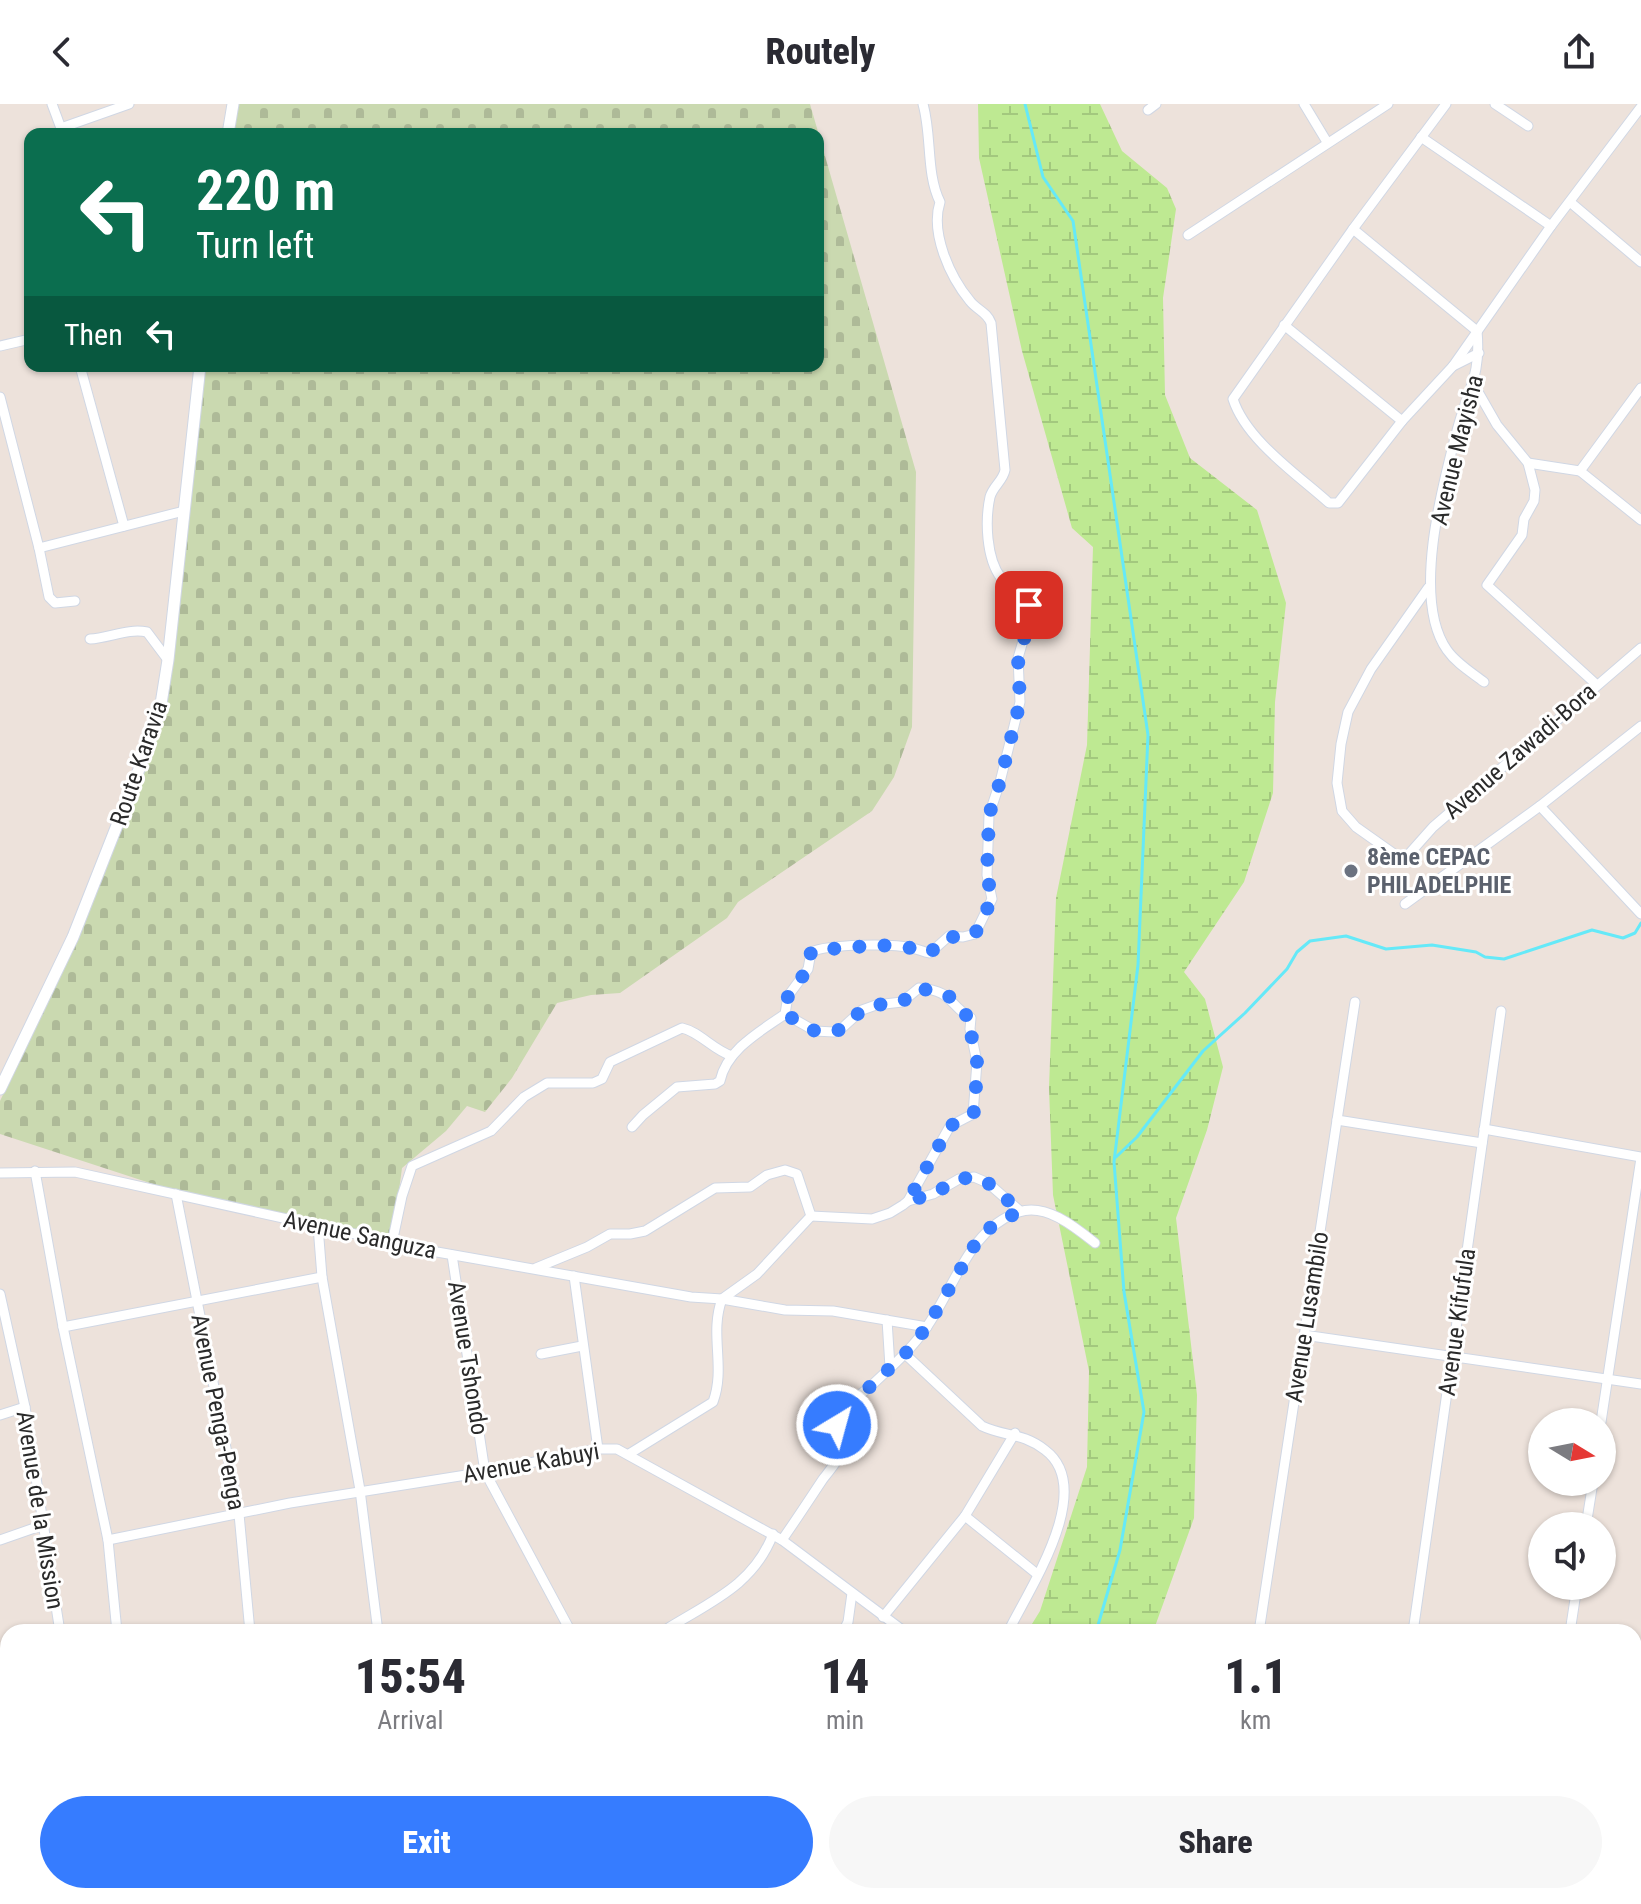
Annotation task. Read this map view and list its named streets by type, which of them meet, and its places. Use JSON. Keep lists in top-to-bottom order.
{
  "streets": {
    "street": [
      "Avenue Mayisha",
      "Avenue Zawadi-Bora",
      "Route Karavia",
      "Avenue Sanguza",
      "Avenue Lusambilo",
      "Avenue Kifufula",
      "Avenue Tshondo",
      "Avenue Penga-Penga",
      "Avenue Kabuyi",
      "Avenue de la Mission"
    ]
  },
  "crossings": [
    ["Avenue Mayisha", "Avenue Zawadi-Bora"],
    ["Avenue Sanguza", "Avenue Tshondo"],
    ["Avenue Sanguza", "Avenue Penga-Penga"],
    ["Avenue Tshondo", "Avenue Kabuyi"],
    ["Avenue Penga-Penga", "Avenue Kabuyi"]
  ],
  "places": ["8ème CEPAC PHILADELPHIE"],
  "north": "right",
  "page": {
    "header": "Routely",
    "turn": ["220 m", "Turn left"],
    "then": "Then",
    "eta": [
      "15:54",
      "Arrival",
      "14",
      "min",
      "1.1",
      "km"
    ],
    "buttons": ["Exit", "Share"]
  }
}
